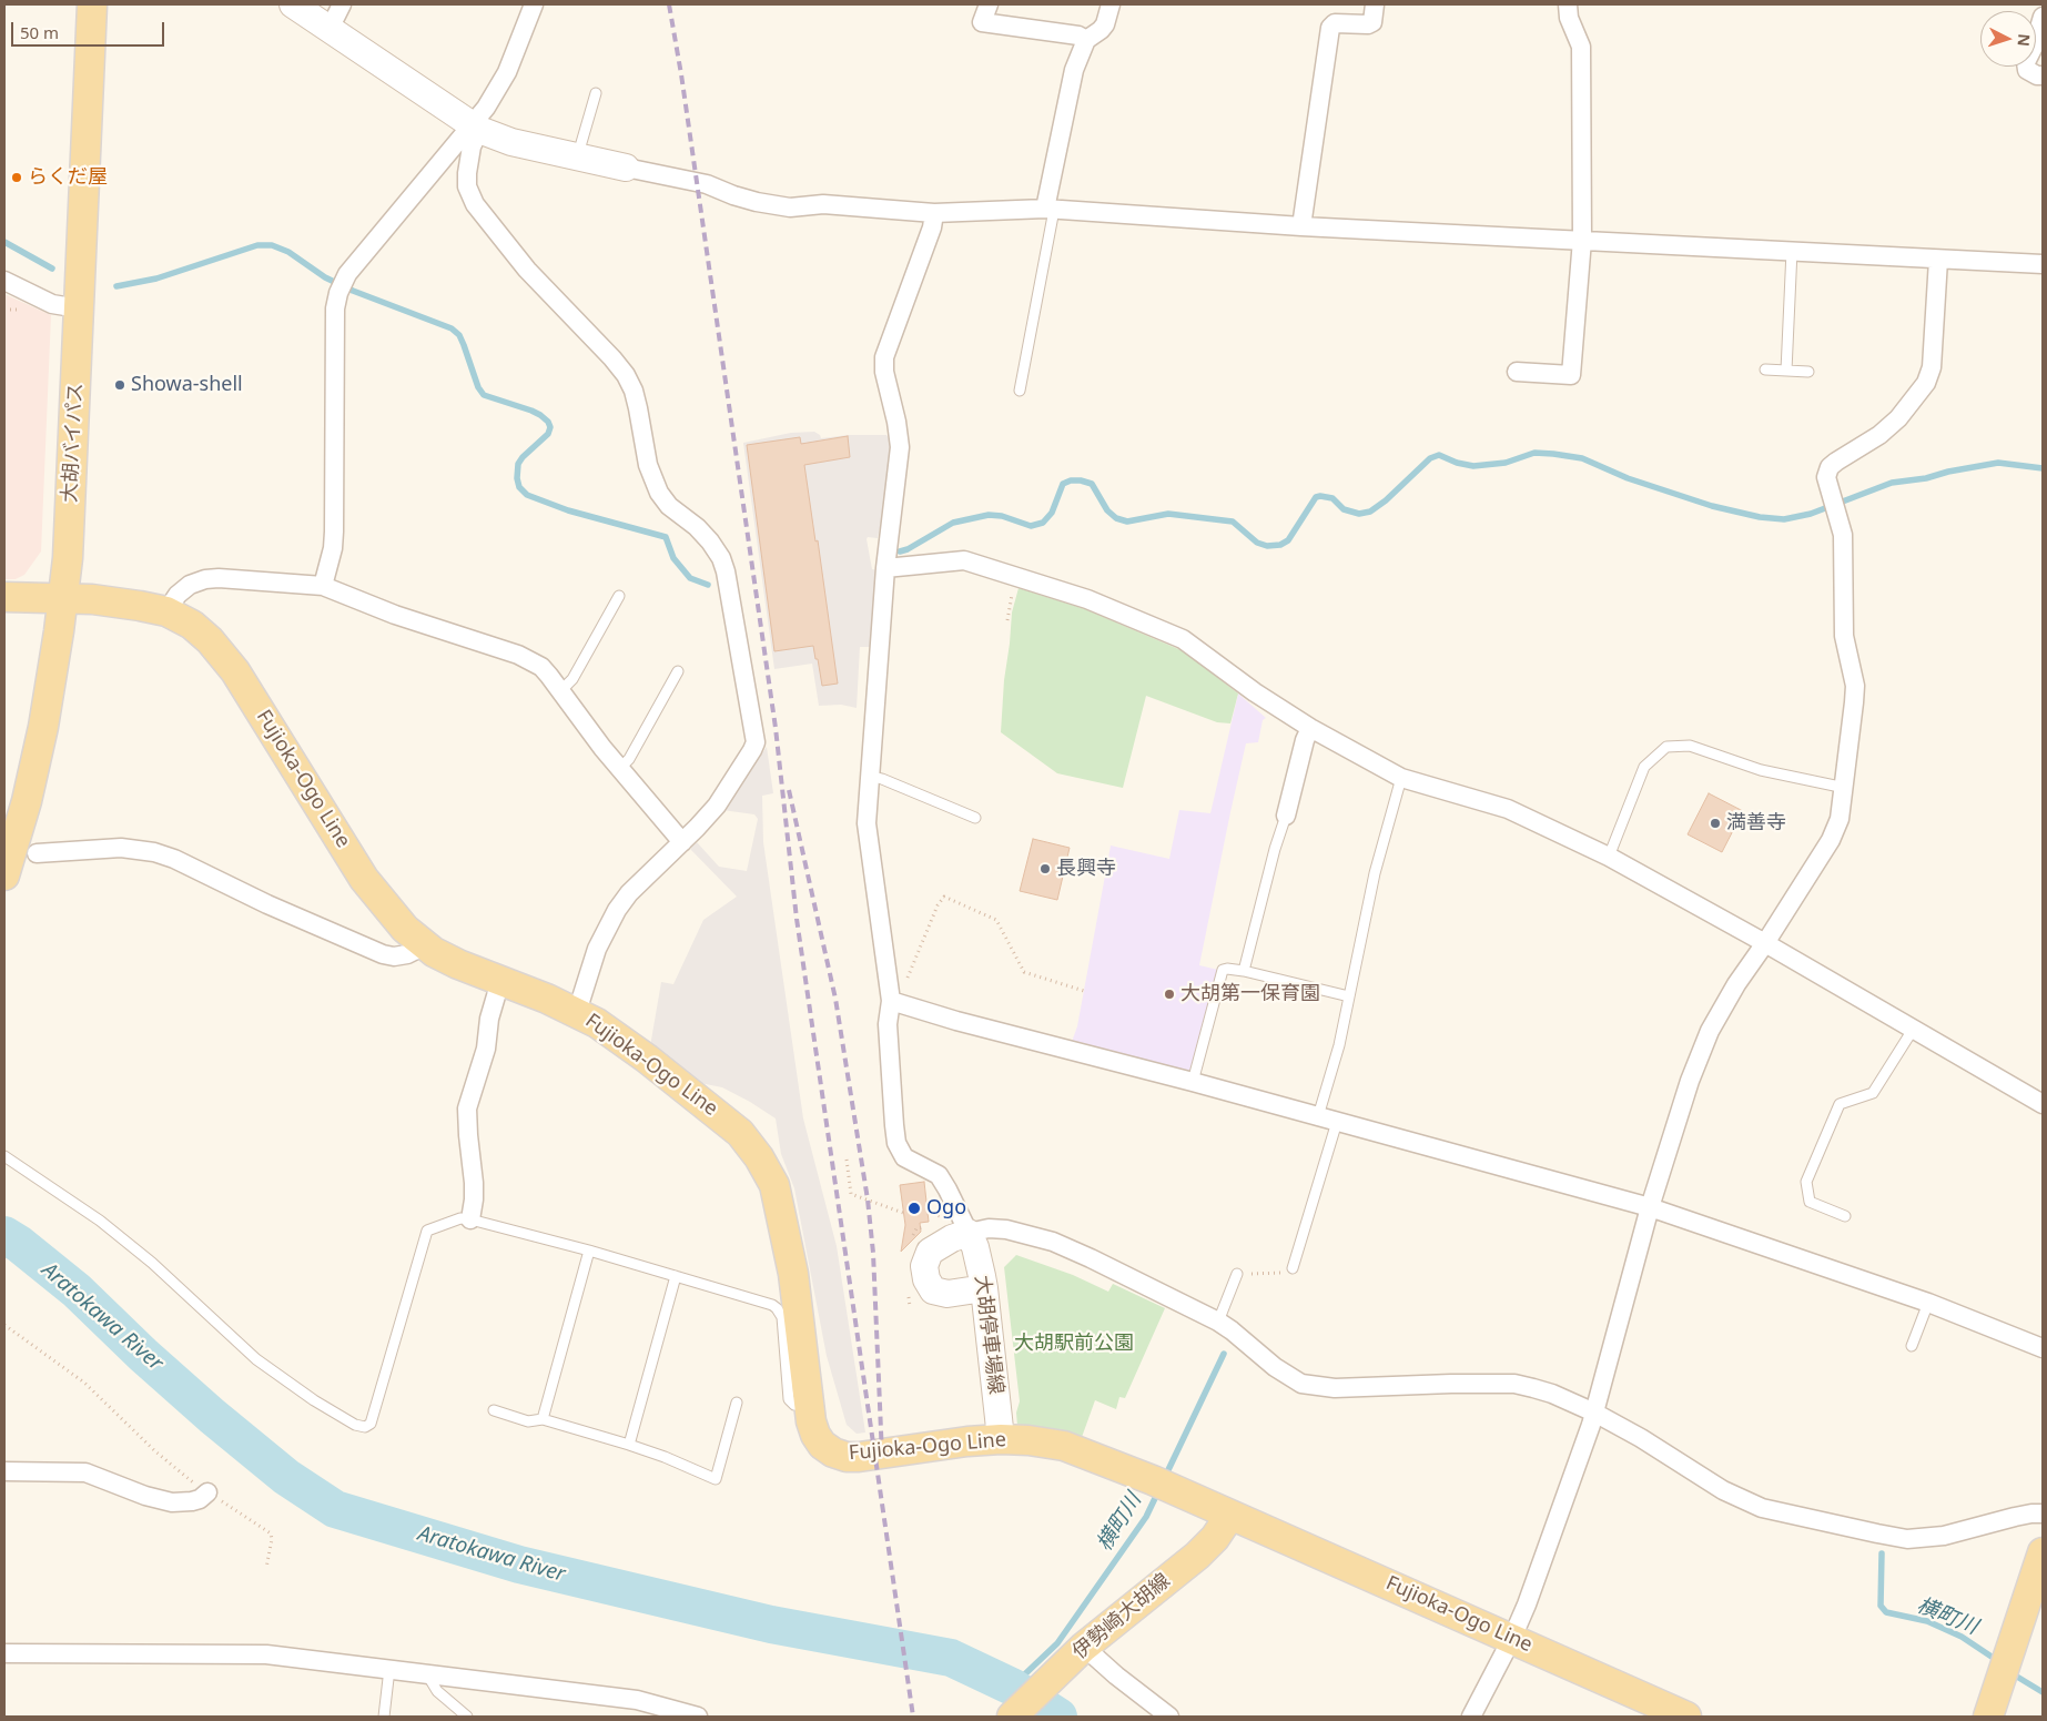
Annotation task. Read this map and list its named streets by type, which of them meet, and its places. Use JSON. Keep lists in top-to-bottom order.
{
  "streets": {
    "main road": ["大胡バイパス", "Fujioka-Ogo Line", "伊勢崎大胡線"],
    "street": ["大胡停車場線"]
  },
  "crossings": [
    ["大胡バイパス", "Fujioka-Ogo Line"],
    ["Fujioka-Ogo Line", "大胡停車場線"],
    ["Fujioka-Ogo Line", "伊勢崎大胡線"]
  ],
  "water": ["Aratokawa River", "横町川"],
  "parks": ["大胡駅前公園"],
  "places": [
    "らくだ屋",
    "Showa-shell",
    "満善寺",
    "長興寺",
    "大胡第一保育園",
    "Ogo"
  ],
  "scale_bar": "50 m",
  "north": "right"
}
